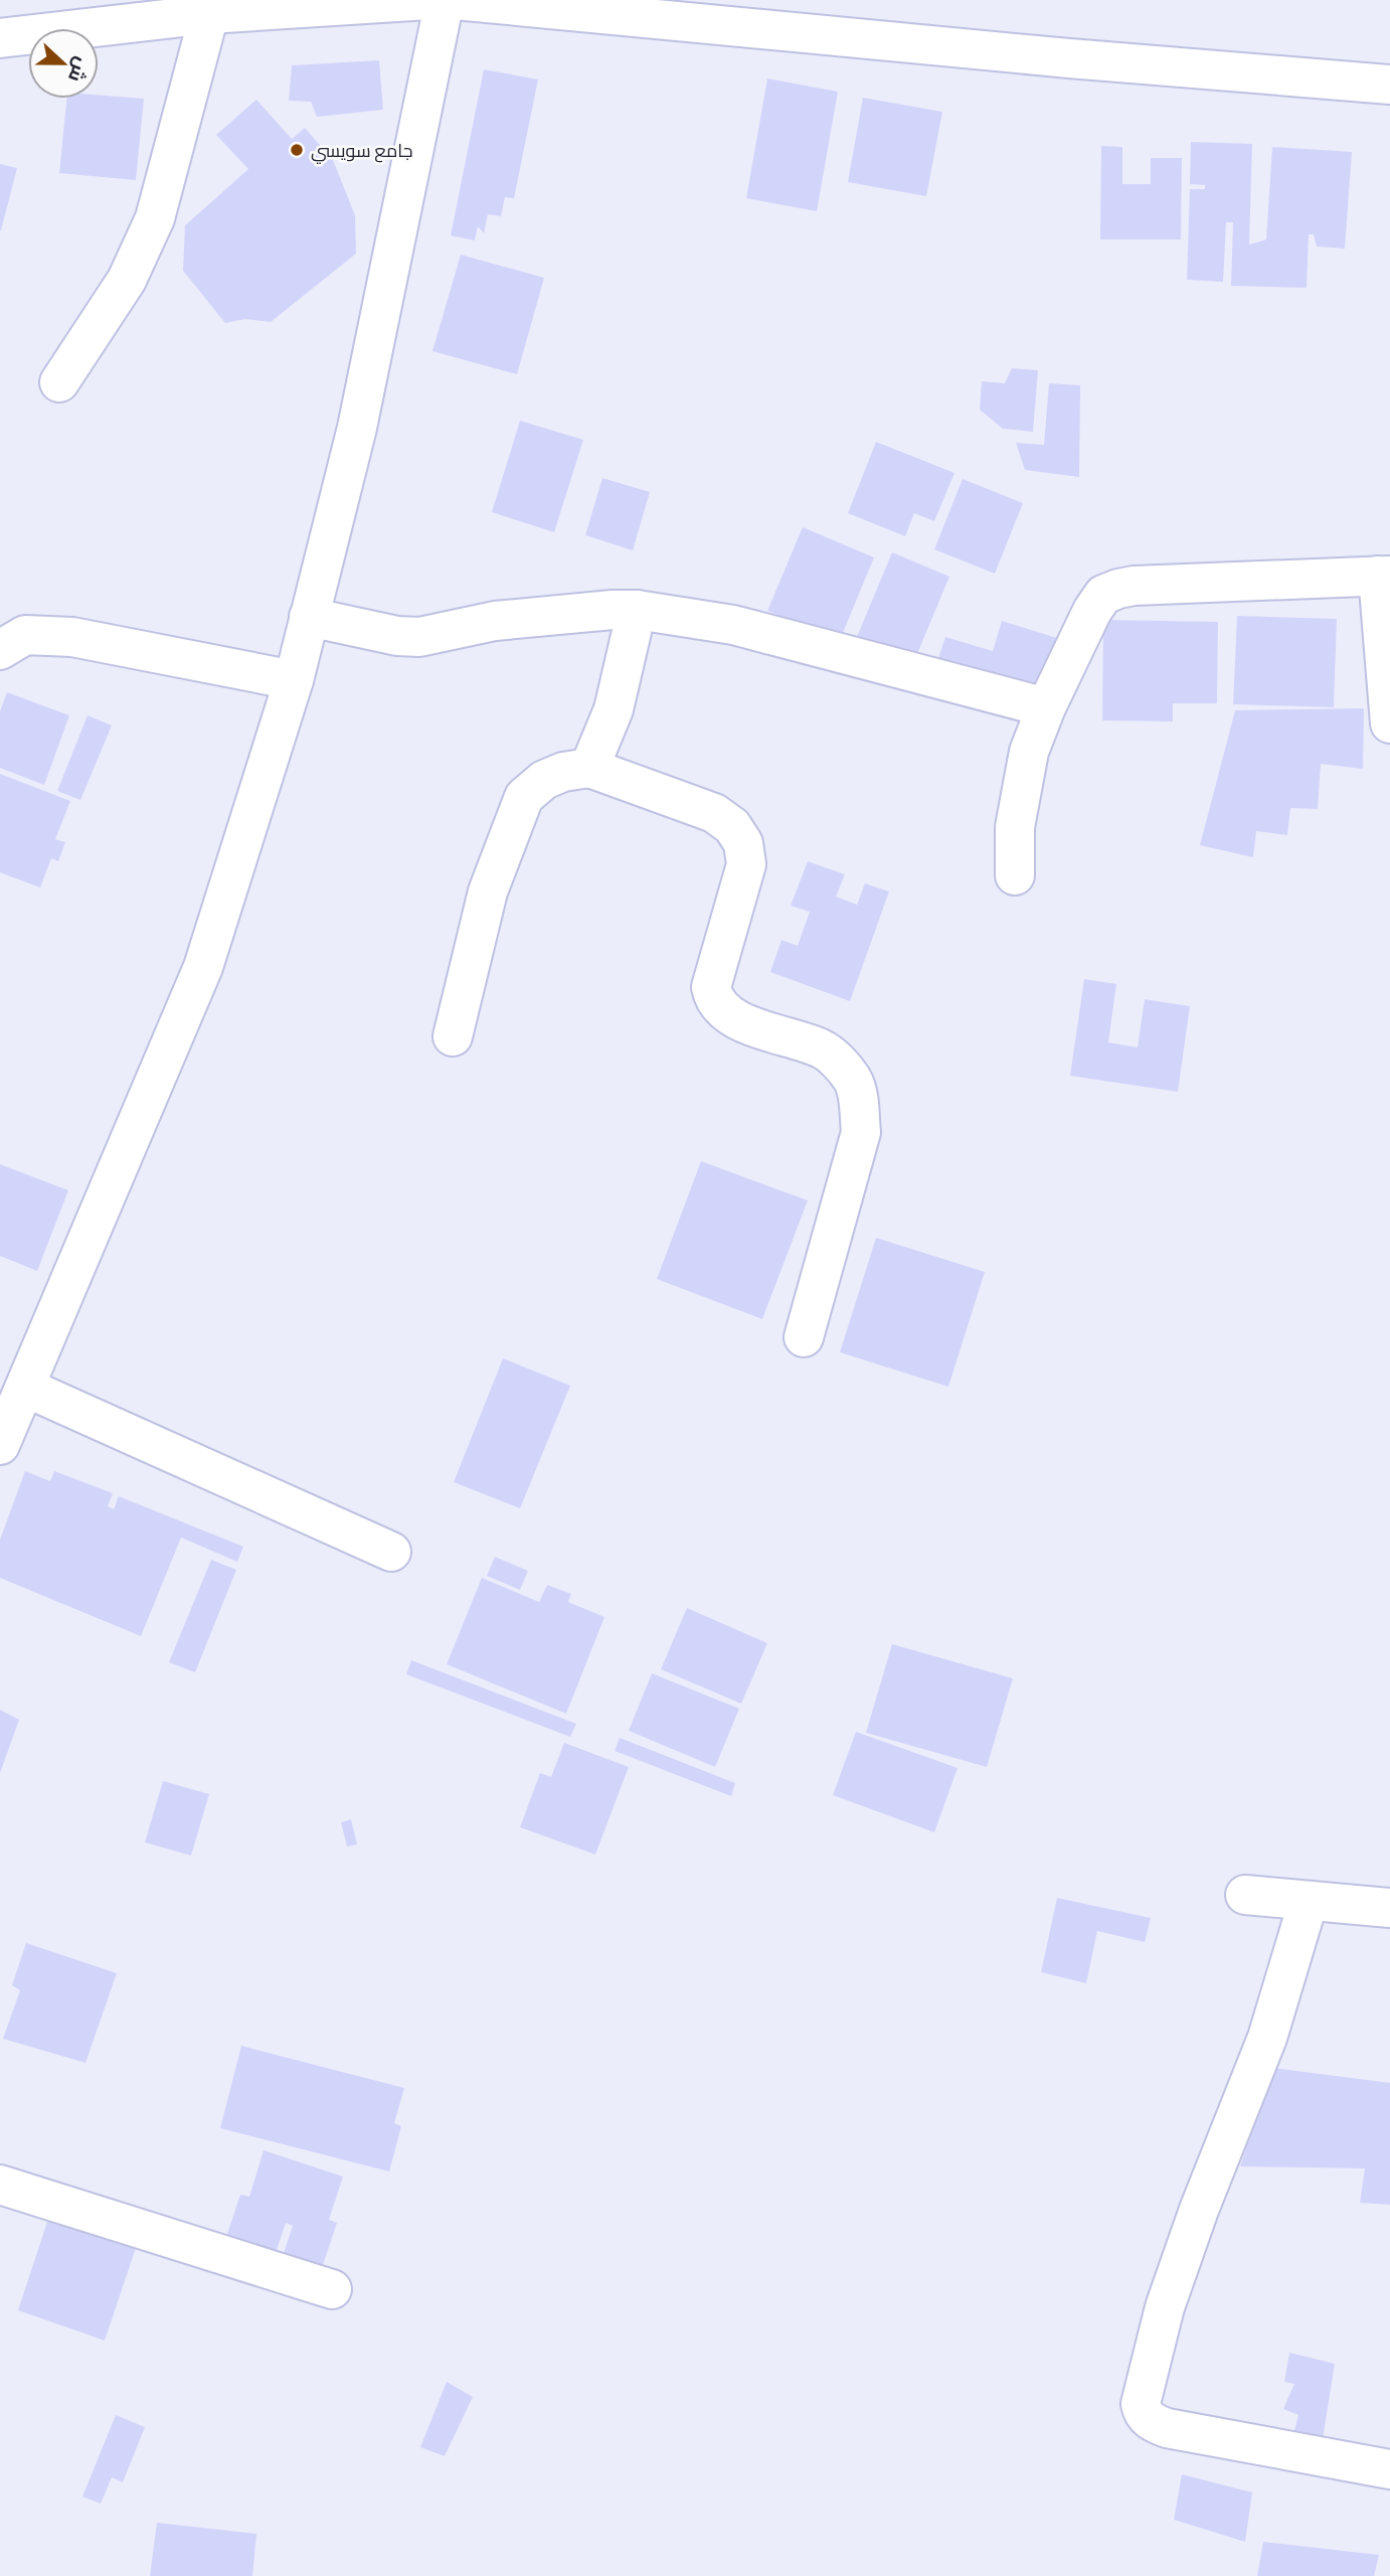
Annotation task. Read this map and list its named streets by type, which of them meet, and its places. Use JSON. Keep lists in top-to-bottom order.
{
  "places": ["جامع سويسي"],
  "north": "right"
}
